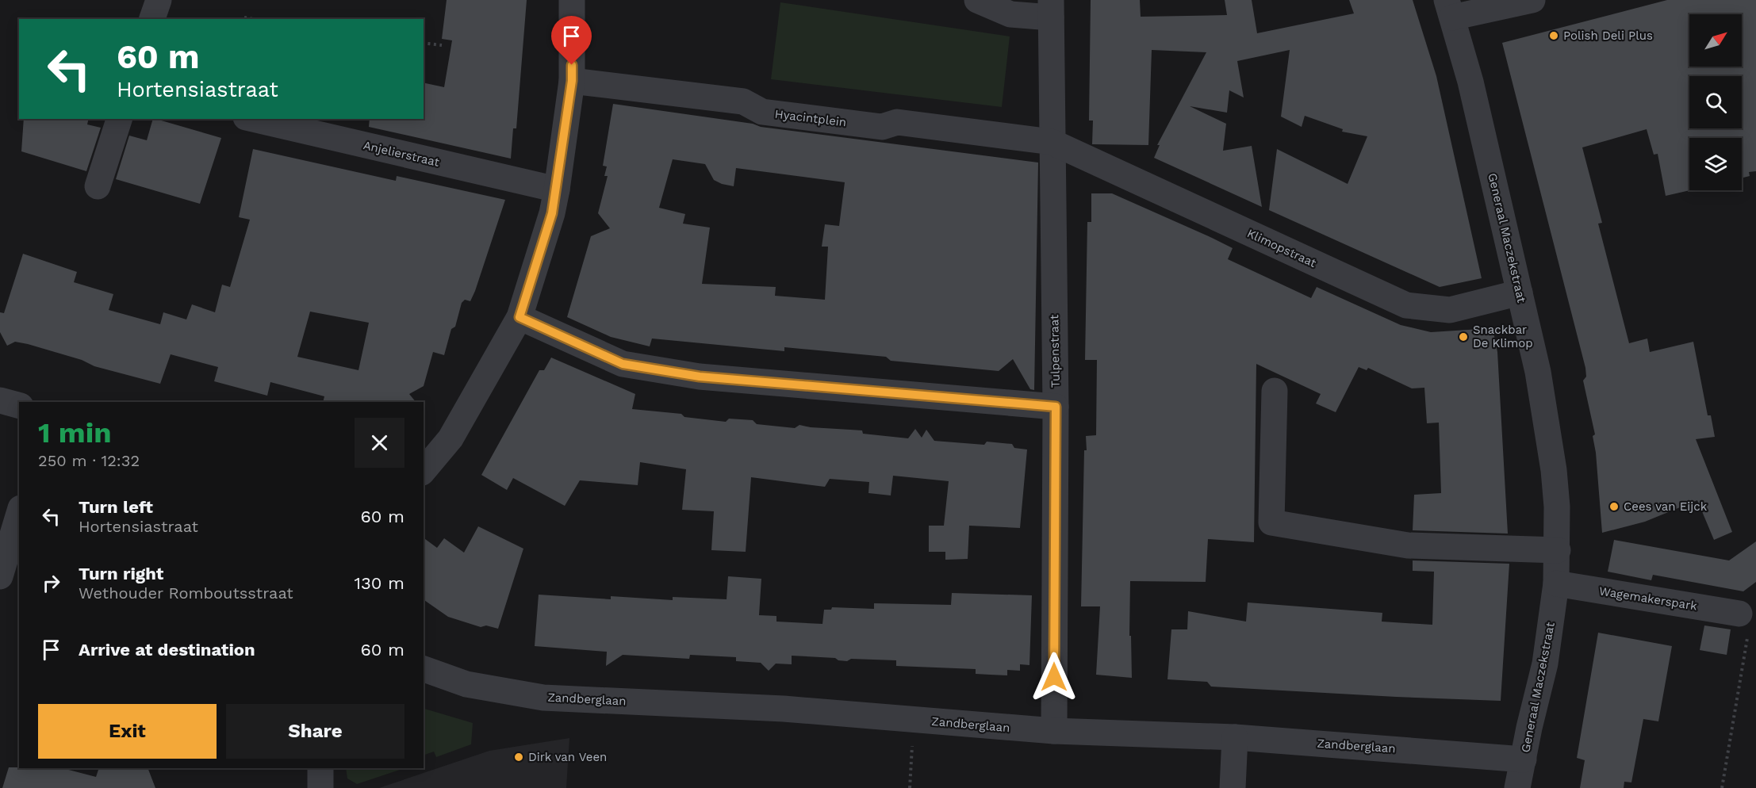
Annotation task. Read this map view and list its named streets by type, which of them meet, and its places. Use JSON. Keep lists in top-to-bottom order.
{
  "streets": {
    "street": [
      "Hyacintplein",
      "Anjelierstraat",
      "Generaal Maczekstraat",
      "Klimopstraat",
      "Tulpenstraat",
      "Wagemakerspark",
      "Zandberglaan"
    ]
  },
  "crossings": [
    ["Hyacintplein", "Klimopstraat"],
    ["Hyacintplein", "Tulpenstraat"],
    ["Generaal Maczekstraat", "Klimopstraat"],
    ["Generaal Maczekstraat", "Wagemakerspark"],
    ["Generaal Maczekstraat", "Zandberglaan"],
    ["Klimopstraat", "Tulpenstraat"],
    ["Tulpenstraat", "Zandberglaan"]
  ],
  "places": [
    "Polish Deli Plus",
    "Snackbar De Klimop",
    "Cees van Eijck",
    "Dirk van Veen"
  ],
  "north": "top right",
  "page": {
    "turn": ["60 m", "Hortensiastraat"],
    "heading": ["1 min", "250 m · 12:32"],
    "list": [
      {
        "name": "Turn left",
        "note": "Hortensiastraat",
        "value": "60 m"
      },
      {
        "name": "Turn right",
        "note": "Wethouder Romboutsstraat",
        "value": "130 m"
      },
      {
        "name": "Arrive at destination",
        "value": "60 m"
      }
    ],
    "buttons": ["Exit", "Share"]
  }
}
